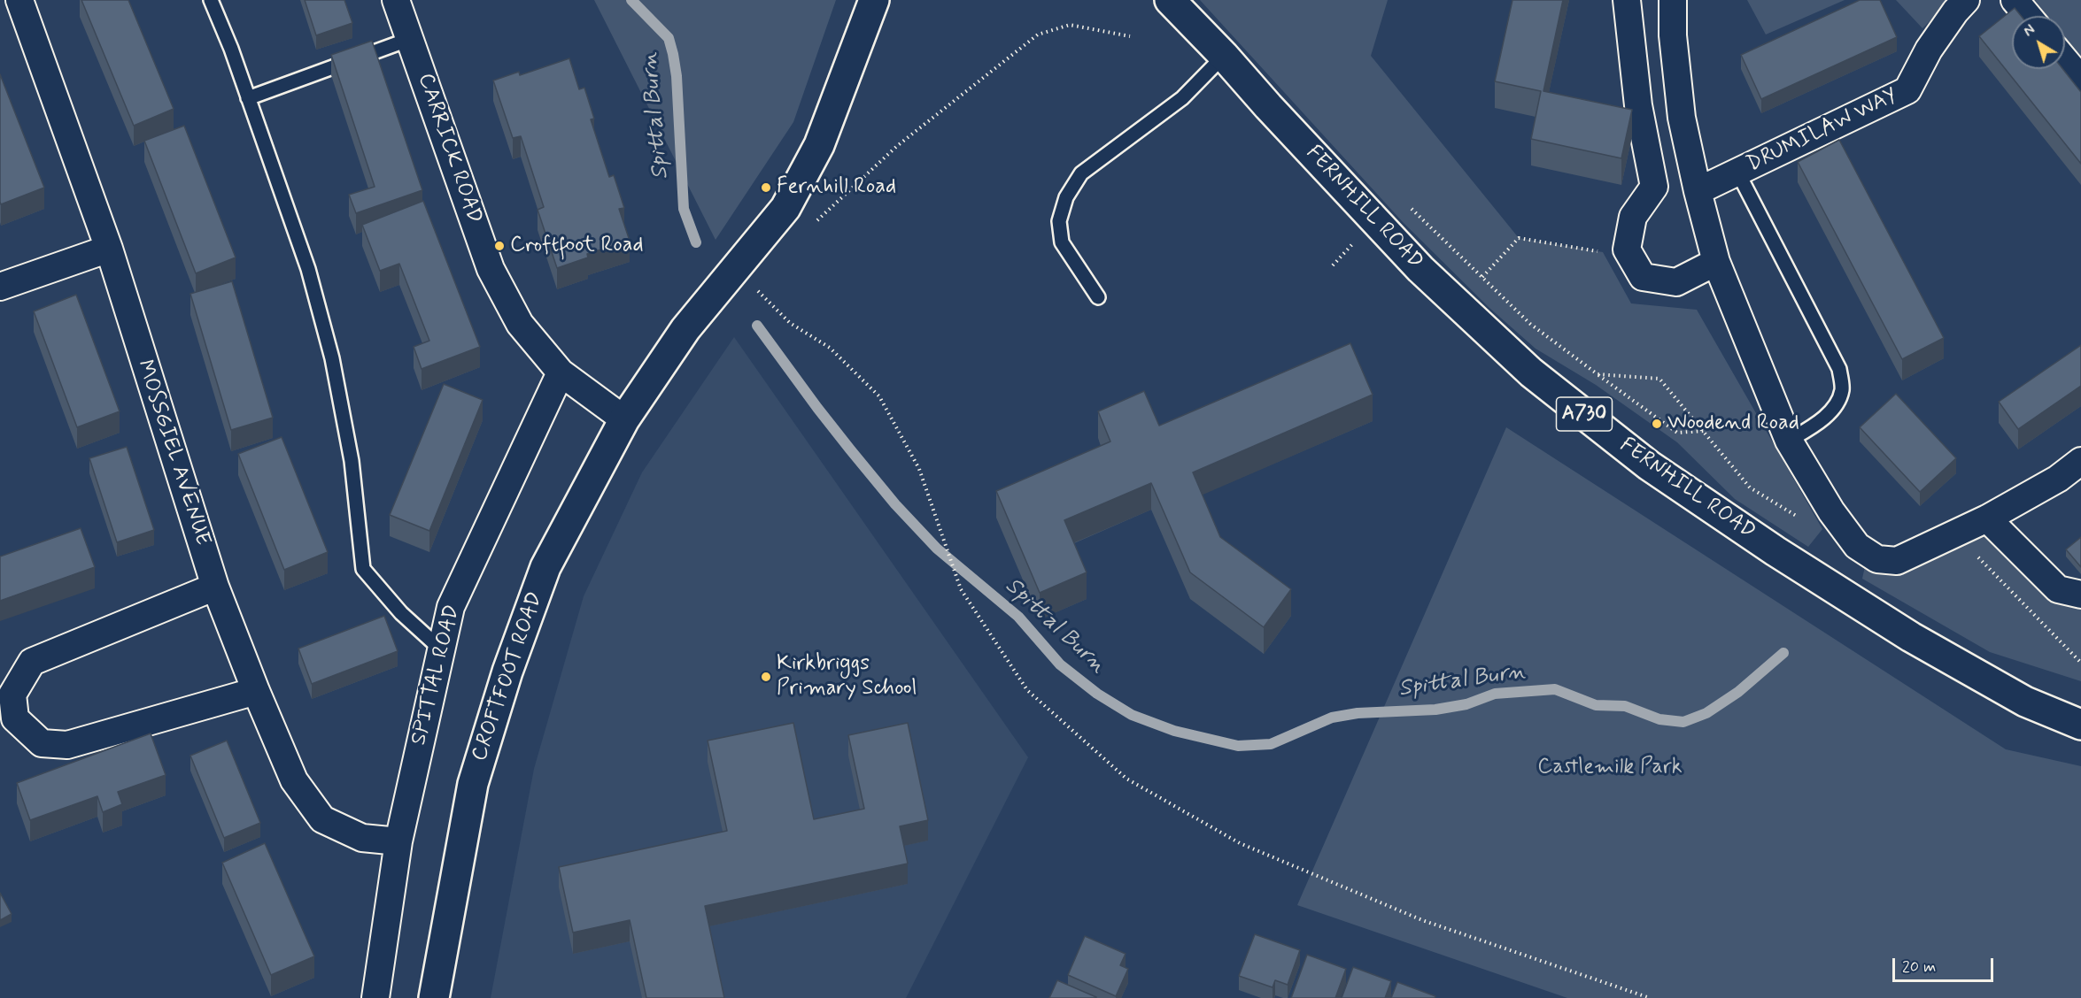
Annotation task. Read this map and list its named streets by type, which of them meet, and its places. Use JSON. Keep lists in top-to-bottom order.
{
  "streets": {
    "main road": ["FERNHILL ROAD", "A730", "CROFTFOOT ROAD"],
    "street": [
      "DRUMILAW WAY",
      "CARRICK ROAD",
      "MOSSGIEL AVENUE",
      "SPITTAL ROAD"
    ]
  },
  "crossings": [
    ["CARRICK ROAD", "SPITTAL ROAD"],
    ["CARRICK ROAD", "CROFTFOOT ROAD"],
    ["MOSSGIEL AVENUE", "SPITTAL ROAD"]
  ],
  "water": ["Spittal Burn"],
  "parks": ["Castlemilk Park"],
  "places": [
    "Fernhill Road",
    "Croftfoot Road",
    "Woodend Road",
    "Kirkbriggs Primary School"
  ],
  "scale_bar": "20 m",
  "north": "top left"
}
